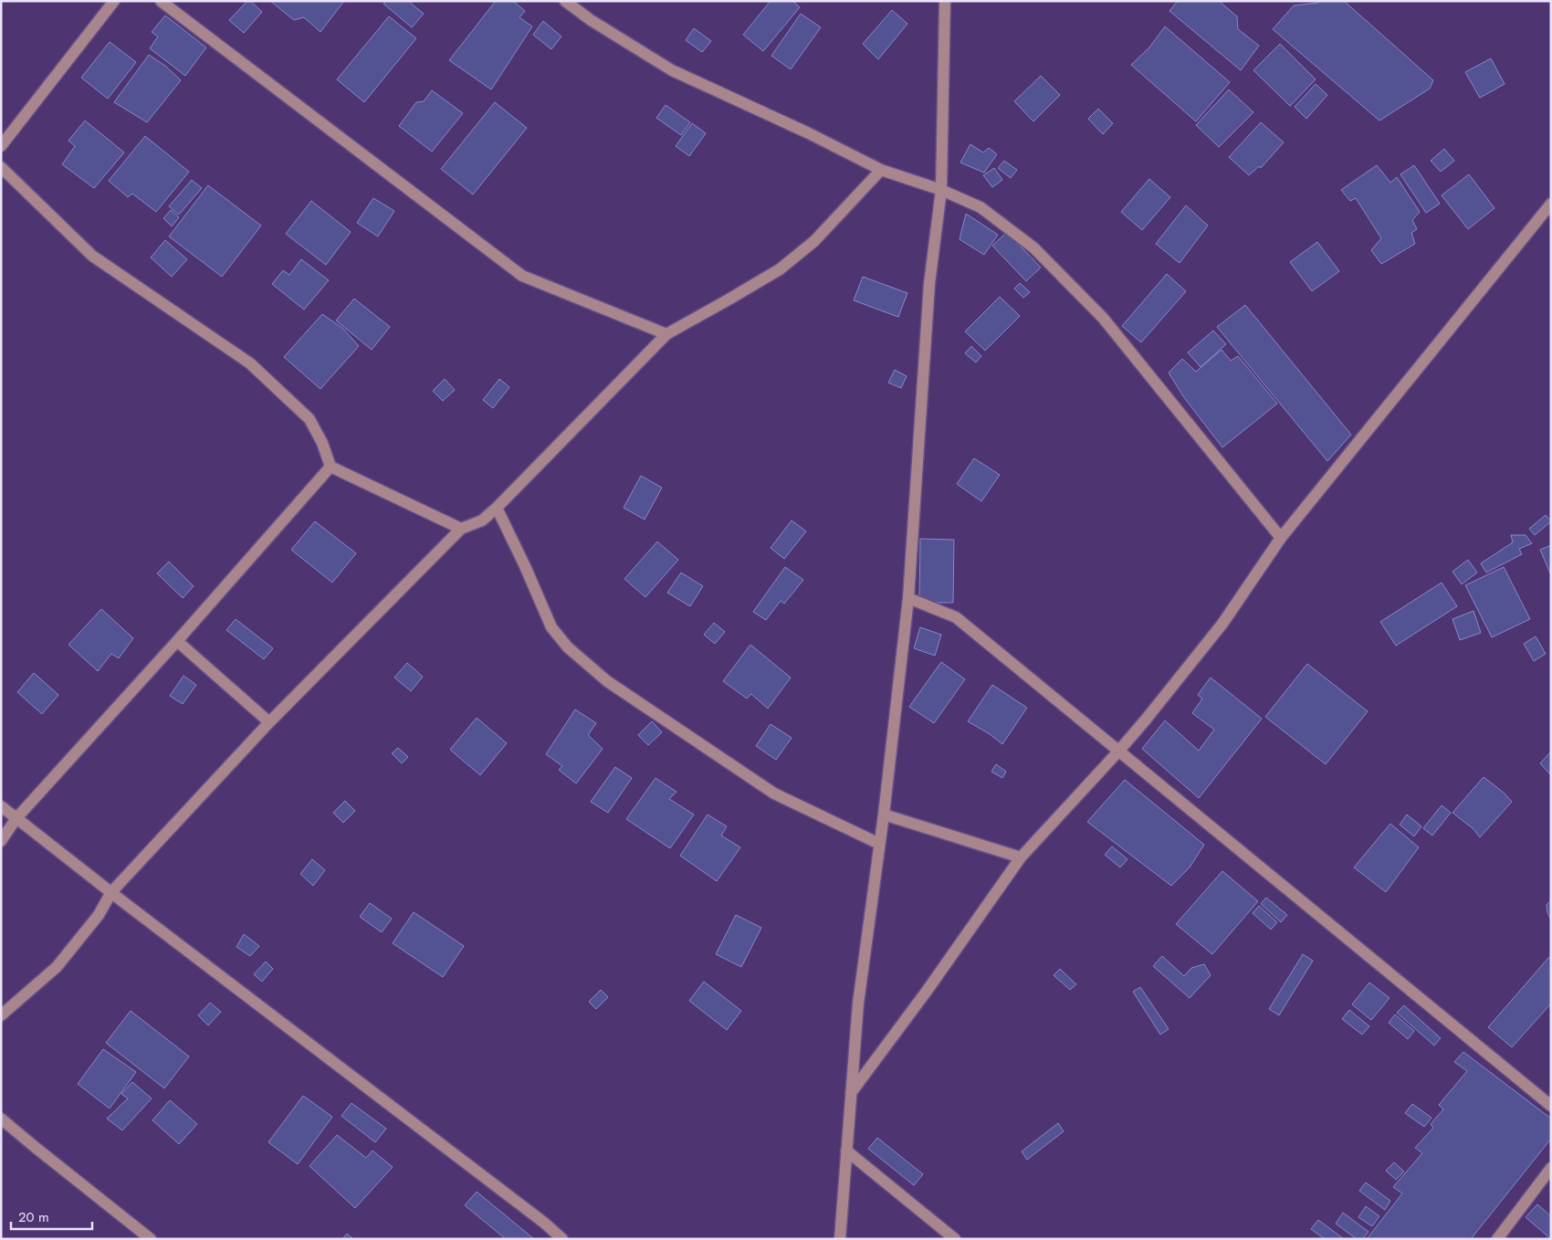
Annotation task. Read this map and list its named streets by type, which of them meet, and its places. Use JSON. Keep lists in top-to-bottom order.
{
  "scale_bar": "20 m"
}
